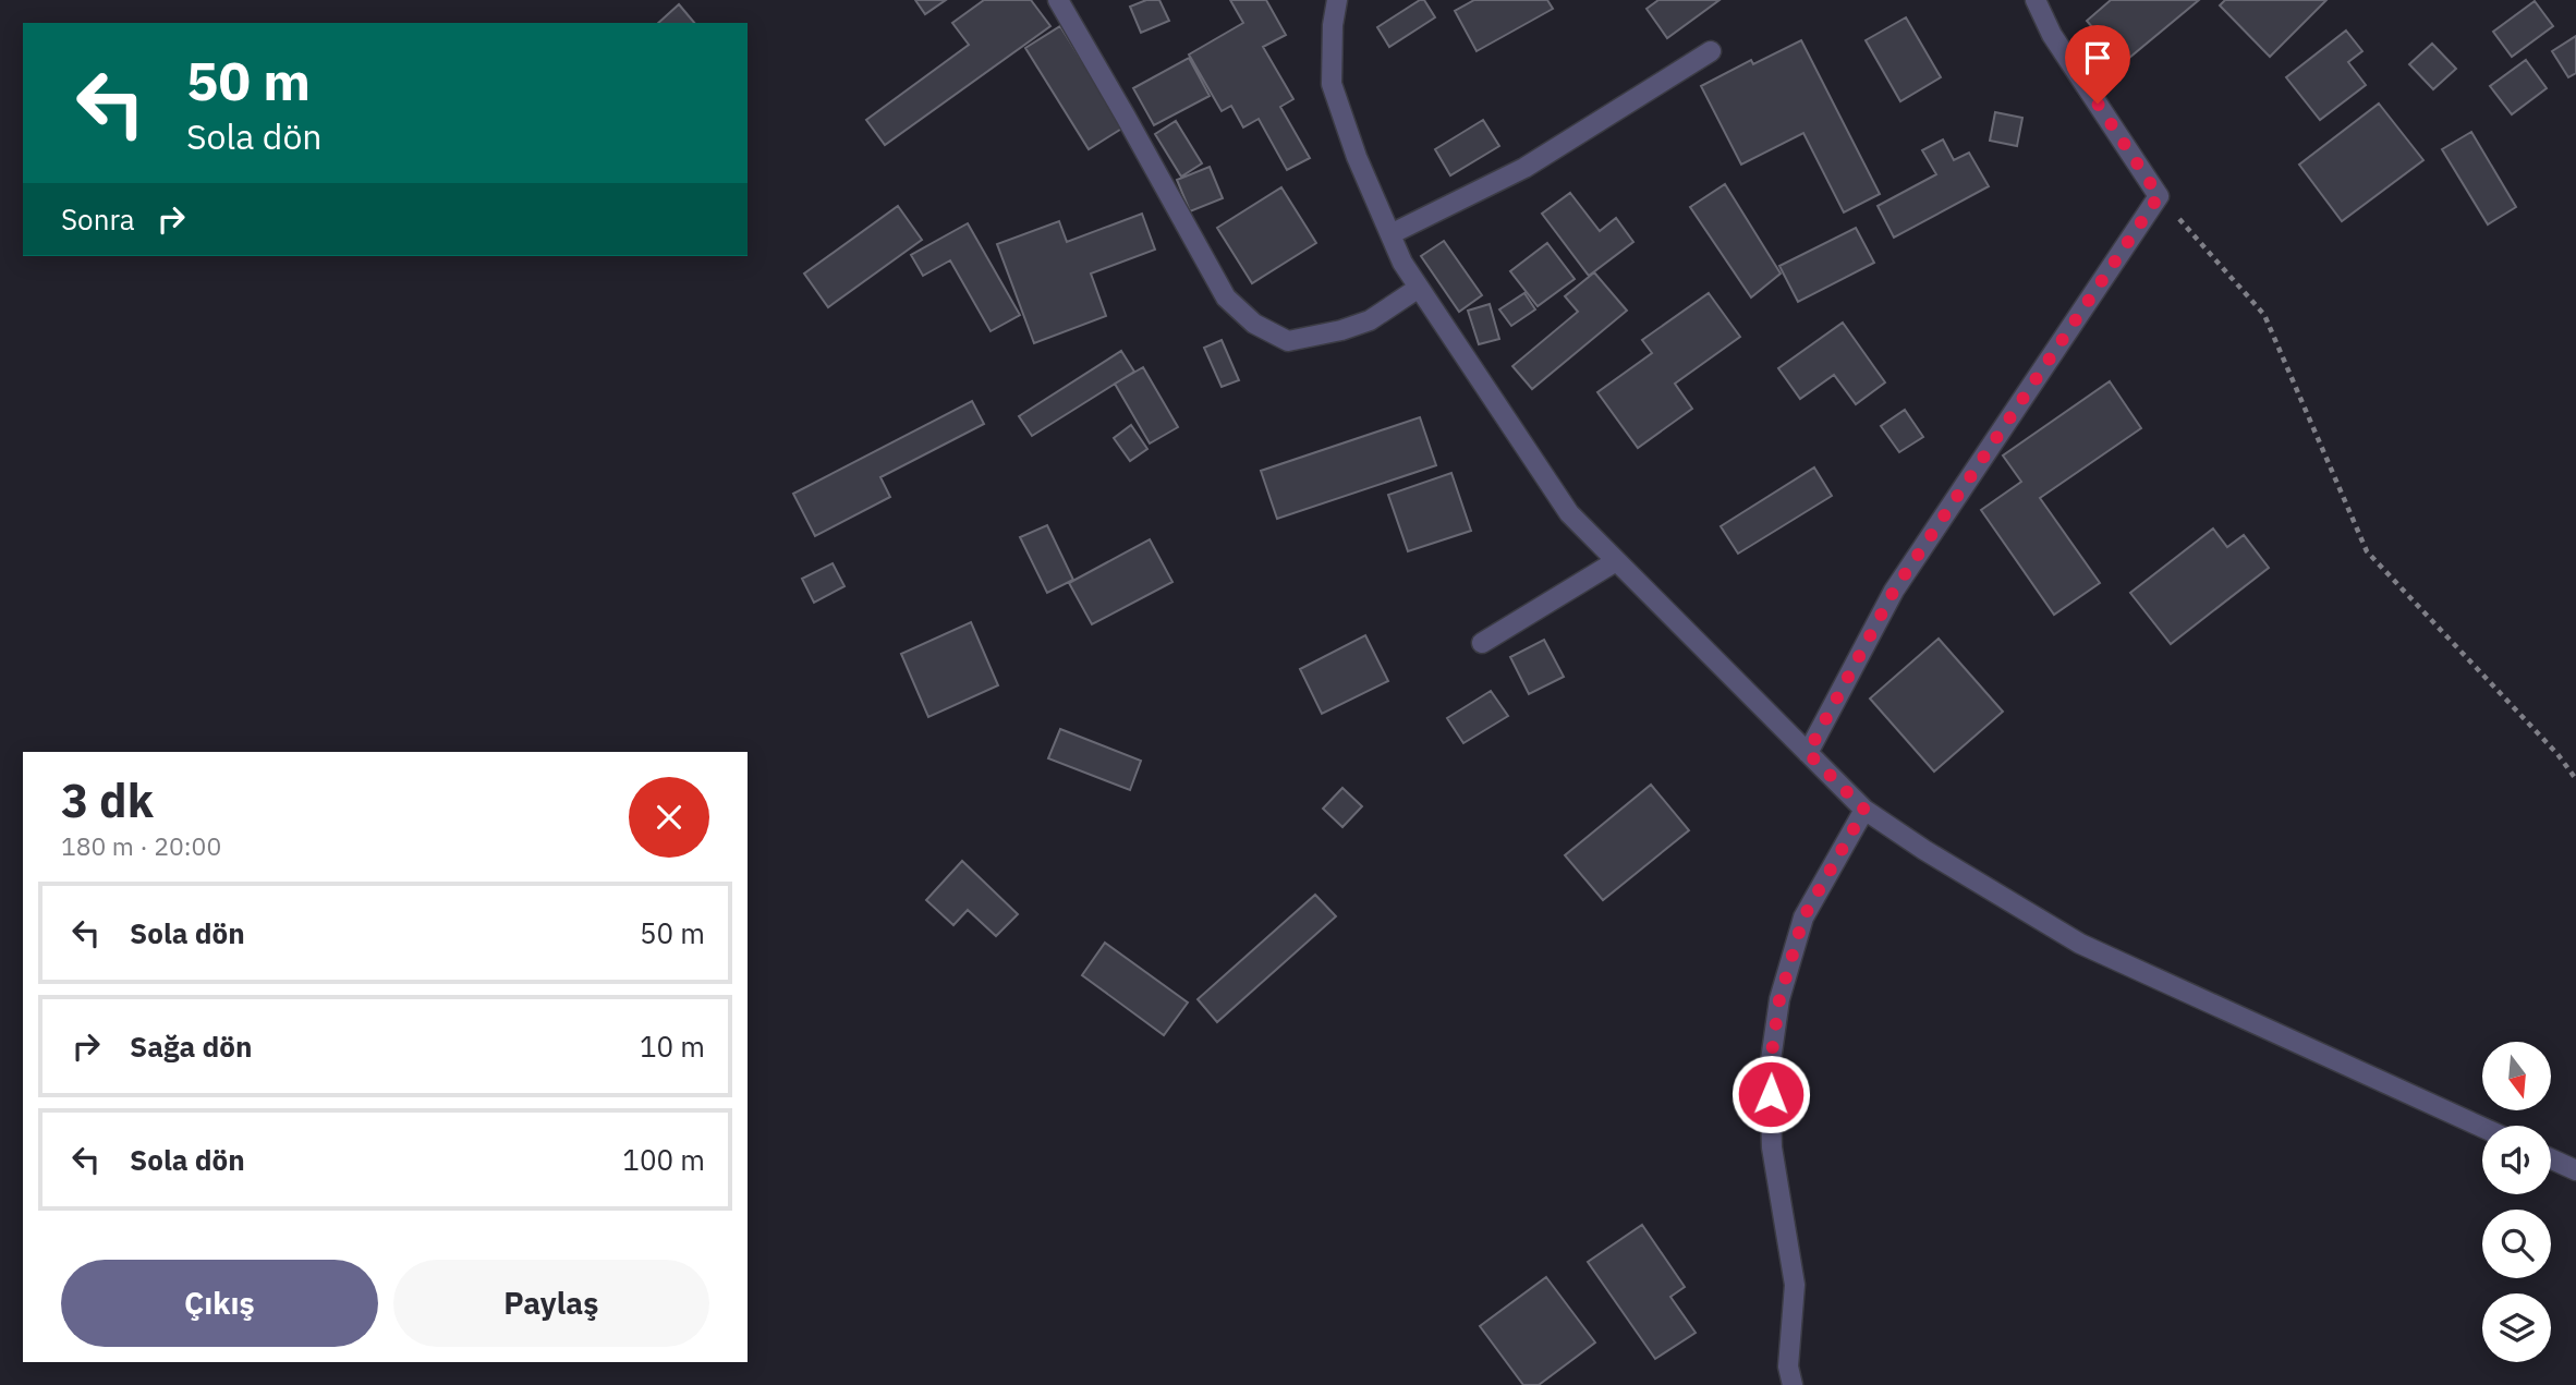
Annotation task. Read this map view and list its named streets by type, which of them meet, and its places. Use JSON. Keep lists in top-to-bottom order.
{
  "north": "bottom",
  "page": {
    "turn": ["50 m", "Sola dön"],
    "then": "Sonra",
    "heading": ["3 dk", "180 m · 20:00"],
    "list": [
      {
        "name": "Sola dön",
        "value": "50 m"
      },
      {
        "name": "Sağa dön",
        "value": "10 m"
      },
      {
        "name": "Sola dön",
        "value": "100 m"
      }
    ],
    "buttons": ["Çıkış", "Paylaş"]
  }
}
